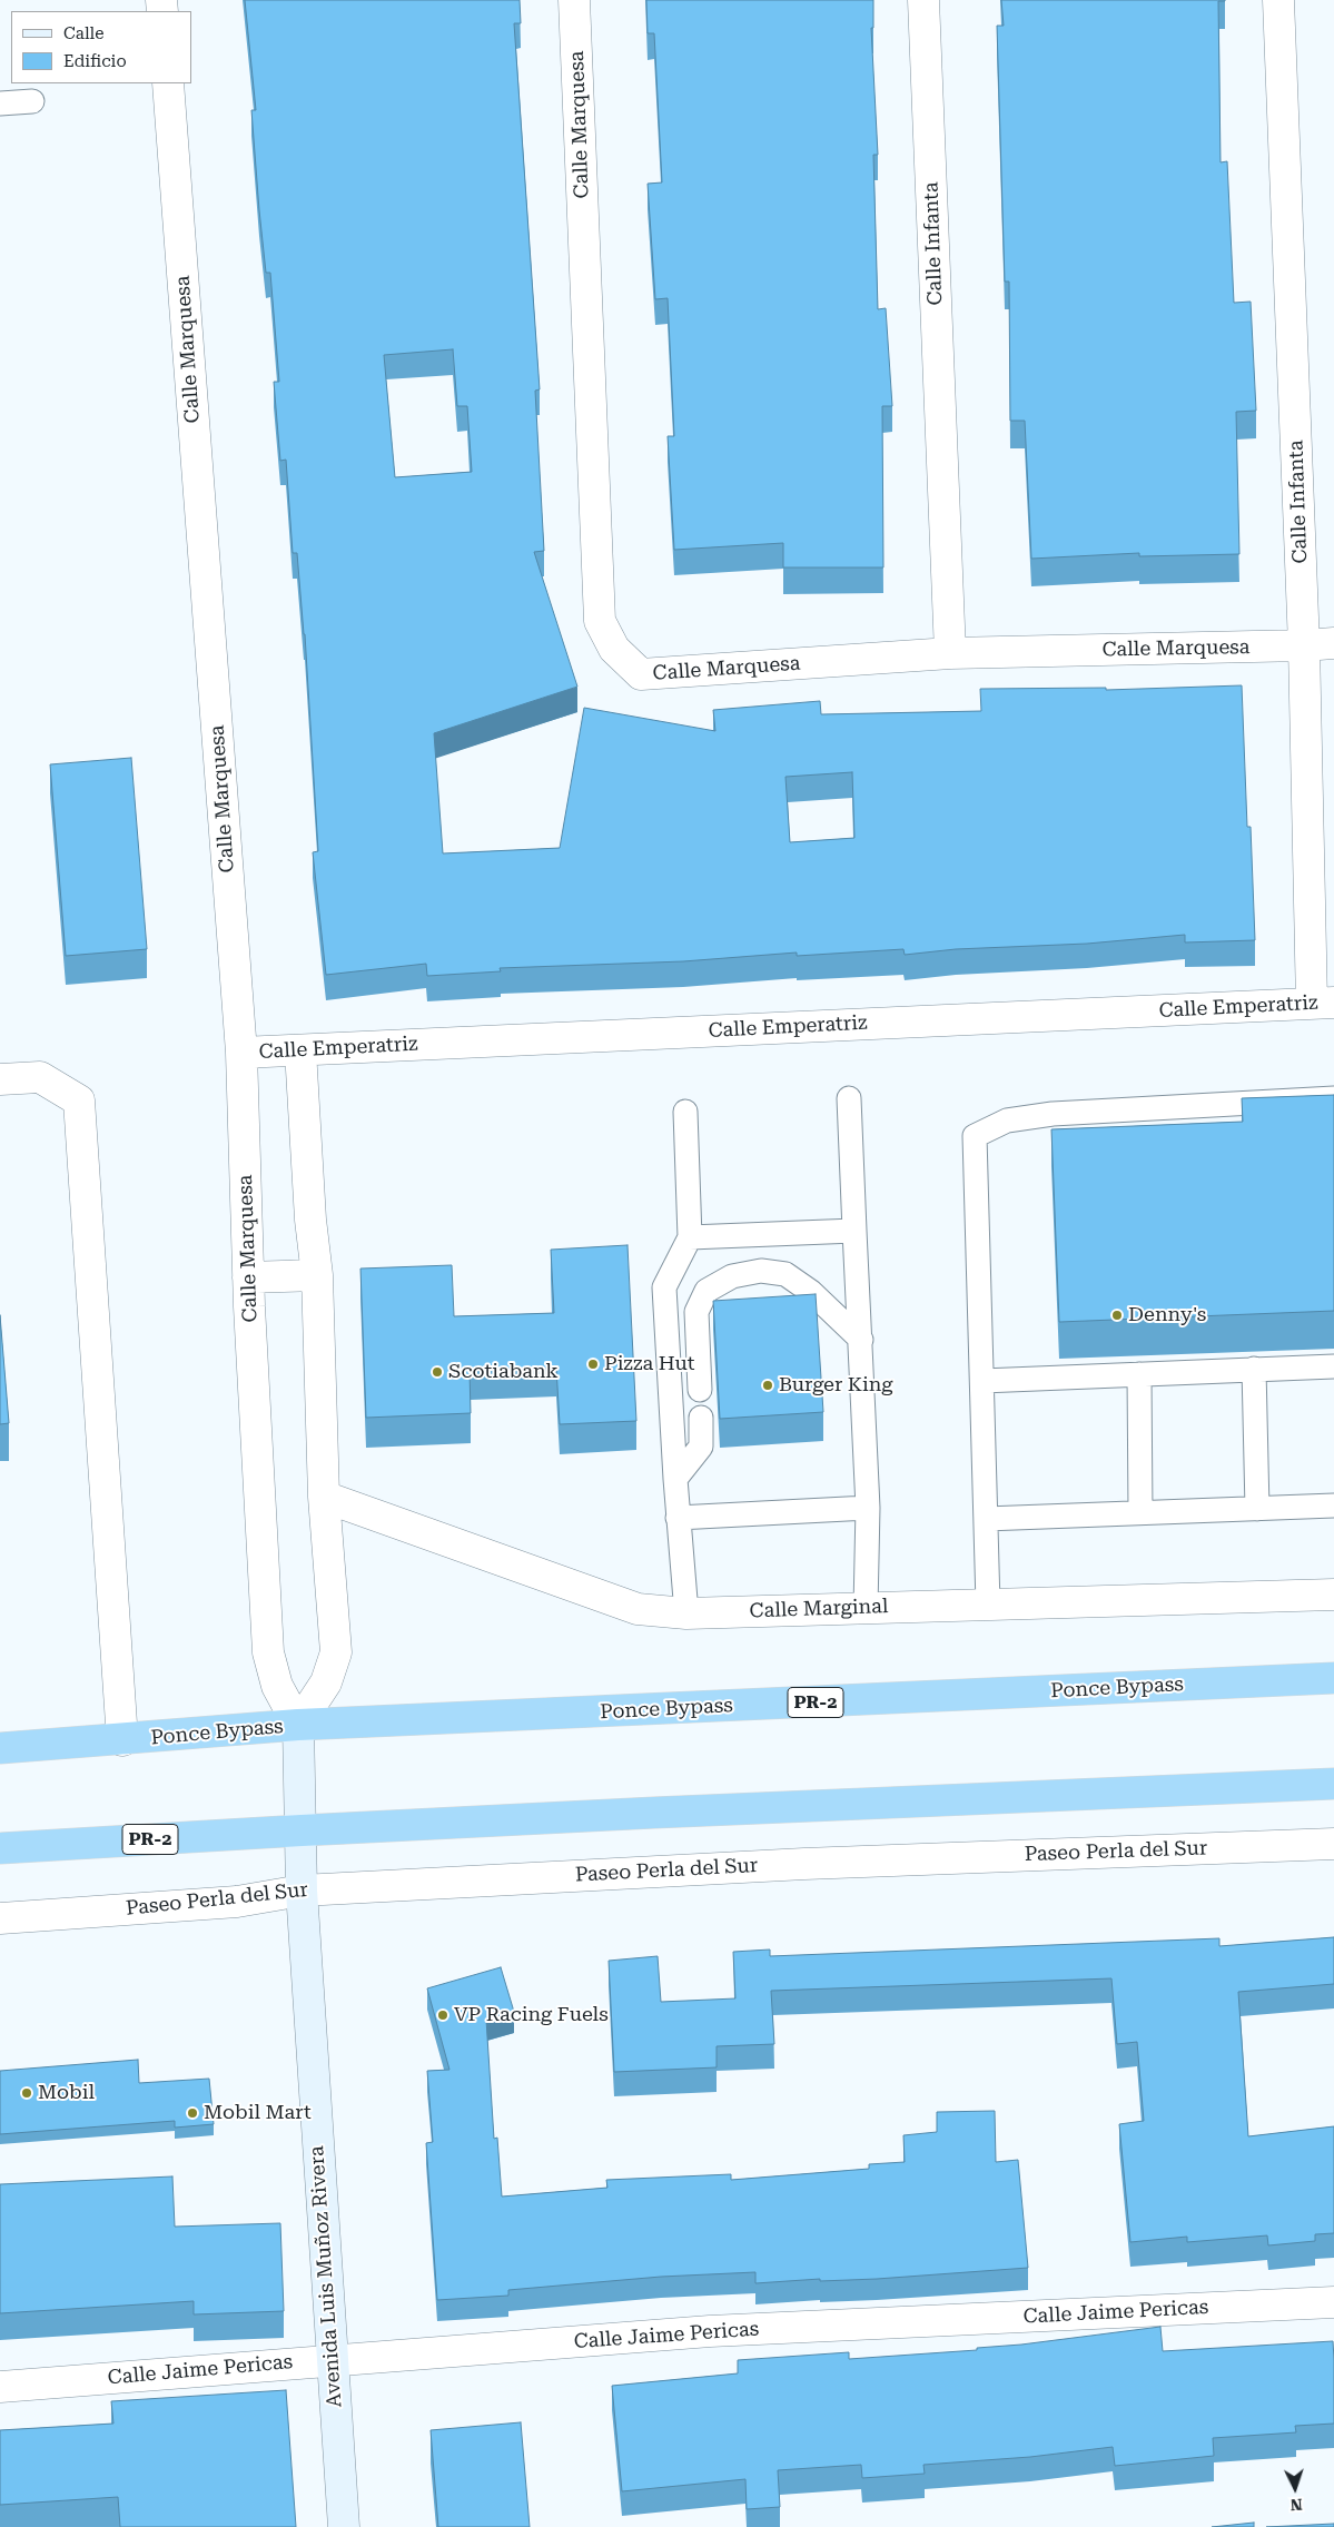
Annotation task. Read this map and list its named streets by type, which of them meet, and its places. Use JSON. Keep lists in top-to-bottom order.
{
  "streets": {
    "highway": ["Ponce Bypass", "PR-2"],
    "street": [
      "Calle Marquesa",
      "Calle Infanta",
      "Calle Emperatriz",
      "Calle Marginal",
      "Paseo Perla del Sur",
      "Avenida Luis Muñoz Rivera",
      "Calle Jaime Pericas"
    ]
  },
  "crossings": [
    ["Calle Marquesa", "Calle Infanta"],
    ["Calle Marquesa", "Calle Emperatriz"],
    ["Calle Marquesa", "Ponce Bypass"],
    ["Calle Marquesa", "Avenida Luis Muñoz Rivera"],
    ["Calle Infanta", "Calle Emperatriz"],
    ["Ponce Bypass", "Avenida Luis Muñoz Rivera"],
    ["PR-2", "Avenida Luis Muñoz Rivera"],
    ["Paseo Perla del Sur", "Avenida Luis Muñoz Rivera"],
    ["Avenida Luis Muñoz Rivera", "Calle Jaime Pericas"]
  ],
  "places": [
    "Denny's",
    "Pizza Hut",
    "Scotiabank",
    "Burger King",
    "VP Racing Fuels",
    "Mobil",
    "Mobil Mart"
  ],
  "legend": ["Calle", "Edificio"],
  "north": "bottom"
}
